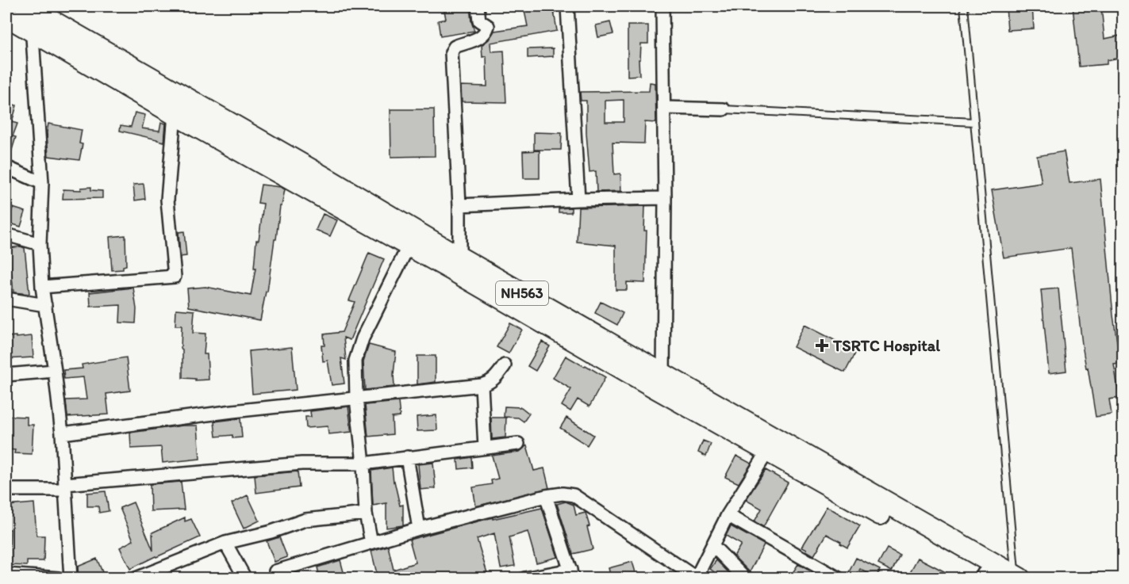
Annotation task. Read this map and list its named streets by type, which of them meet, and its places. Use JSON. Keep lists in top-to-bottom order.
{
  "streets": {
    "highway": ["NH563"]
  },
  "places": {
    "health": ["TSRTC Hospital"]
  }
}
